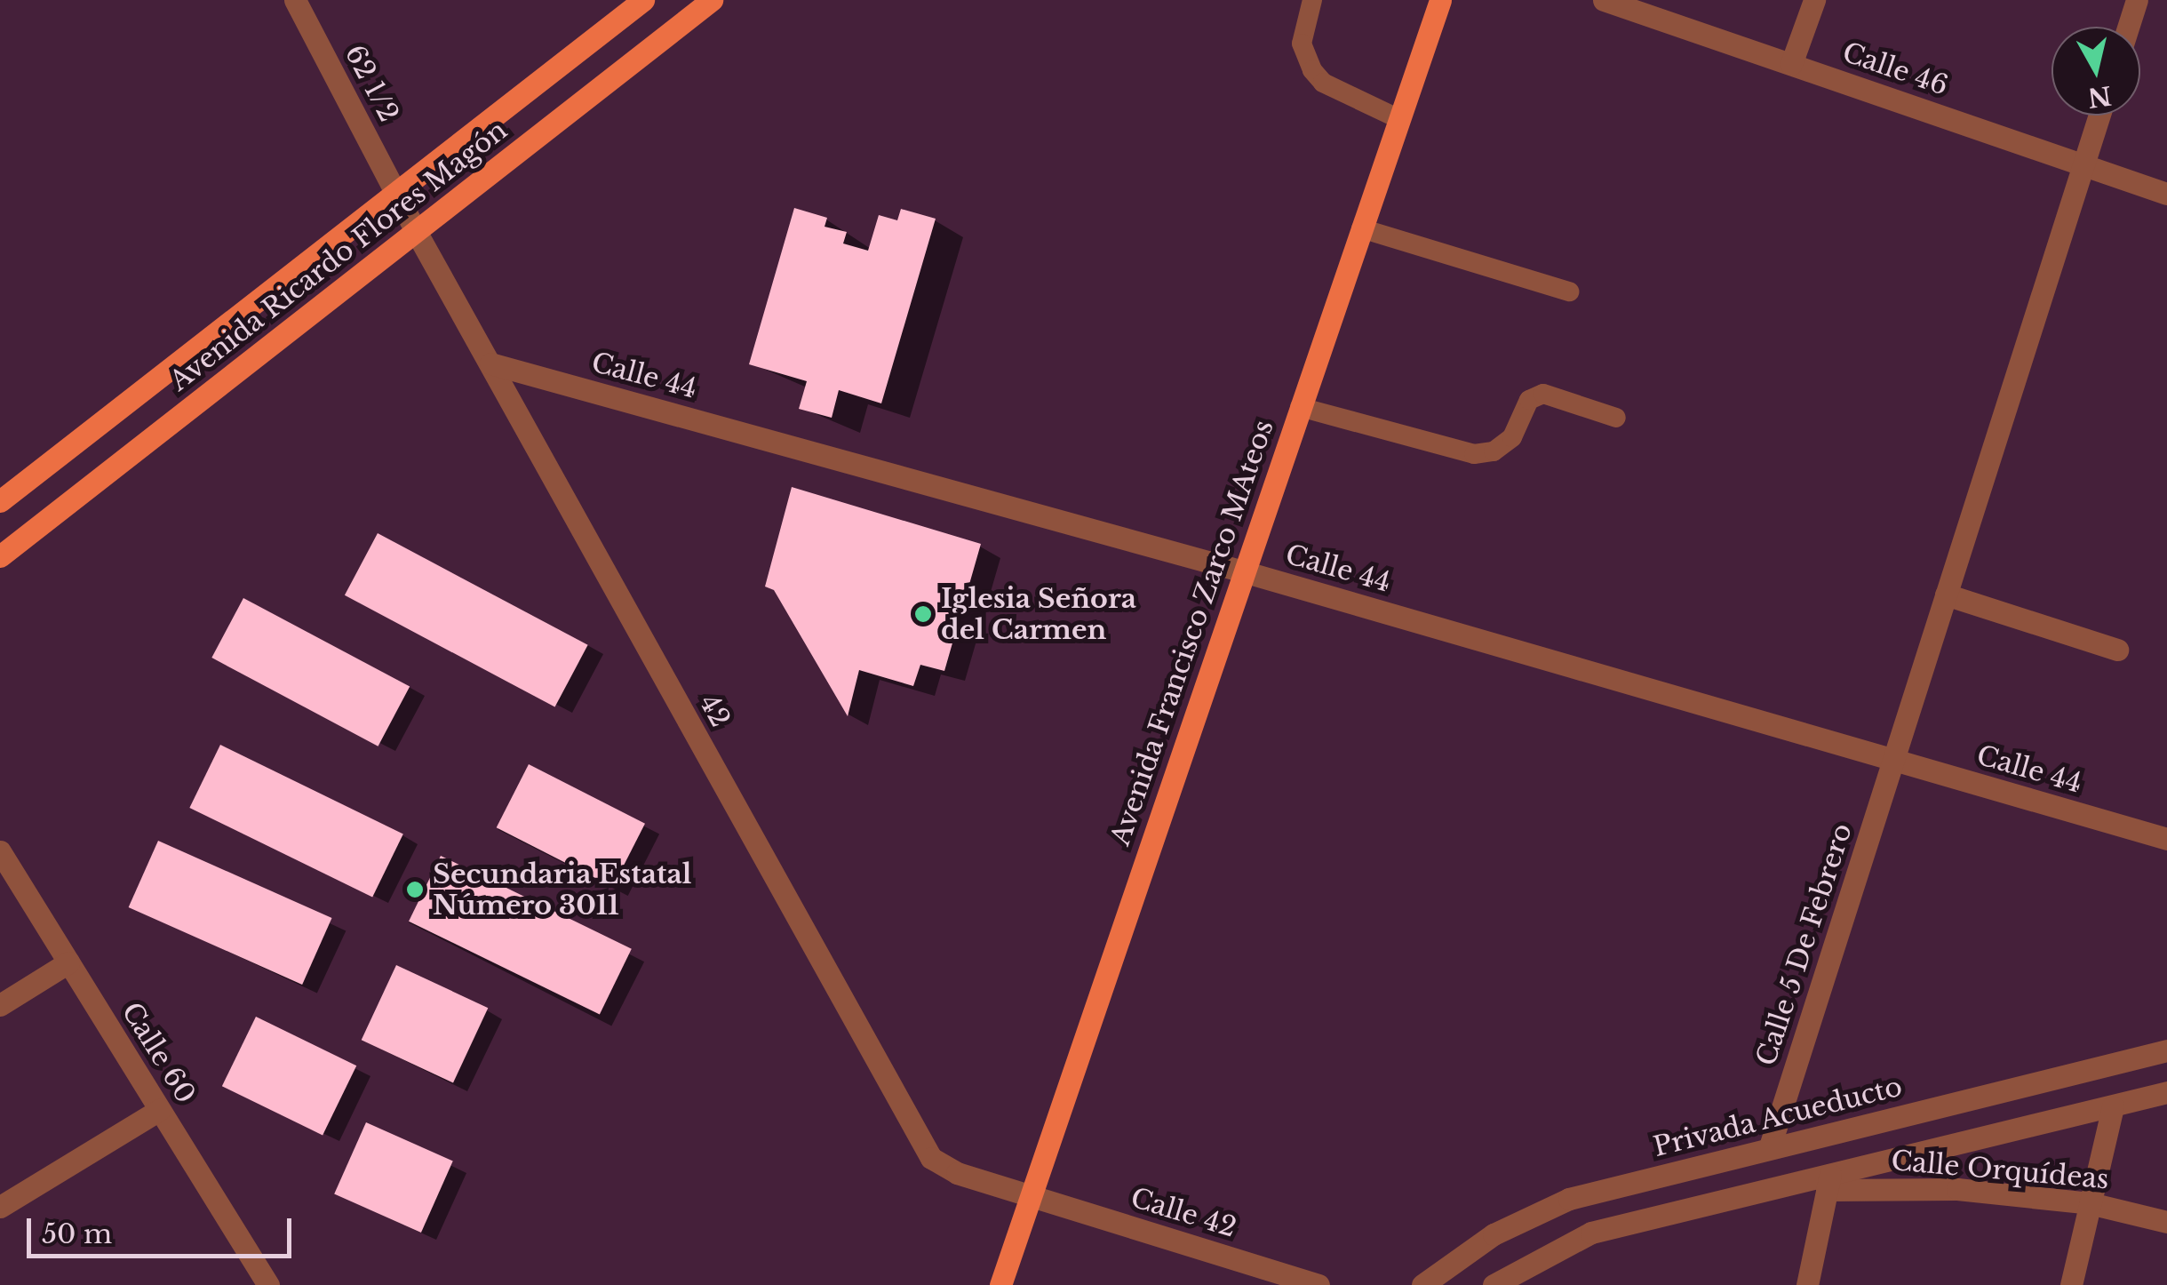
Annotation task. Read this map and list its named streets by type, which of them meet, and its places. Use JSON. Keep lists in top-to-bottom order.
{
  "streets": {
    "main road": ["Avenida Ricardo Flores Magón", "Avenida Francisco Zarco MAteos"],
    "street": [
      "Calle 46",
      "62 1/2",
      "Calle 44",
      "42",
      "Calle 5 De Febrero",
      "Calle 60",
      "Privada Acueducto",
      "Calle Orquídeas",
      "Calle 42"
    ]
  },
  "crossings": [
    ["Calle 46", "Calle 5 De Febrero"],
    ["62 1/2", "Avenida Ricardo Flores Magón"],
    ["62 1/2", "42"],
    ["Avenida Ricardo Flores Magón", "42"],
    ["Calle 44", "Avenida Francisco Zarco MAteos"],
    ["Calle 44", "42"],
    ["Calle 44", "Calle 5 De Febrero"],
    ["Avenida Francisco Zarco MAteos", "42"],
    ["Avenida Francisco Zarco MAteos", "Calle 42"],
    ["42", "Calle 42"],
    ["Calle 5 De Febrero", "Privada Acueducto"]
  ],
  "places": ["Iglesia Señora del Carmen", "Secundaria Estatal Número 3011"],
  "scale_bar": "50 m",
  "north": "bottom"
}
